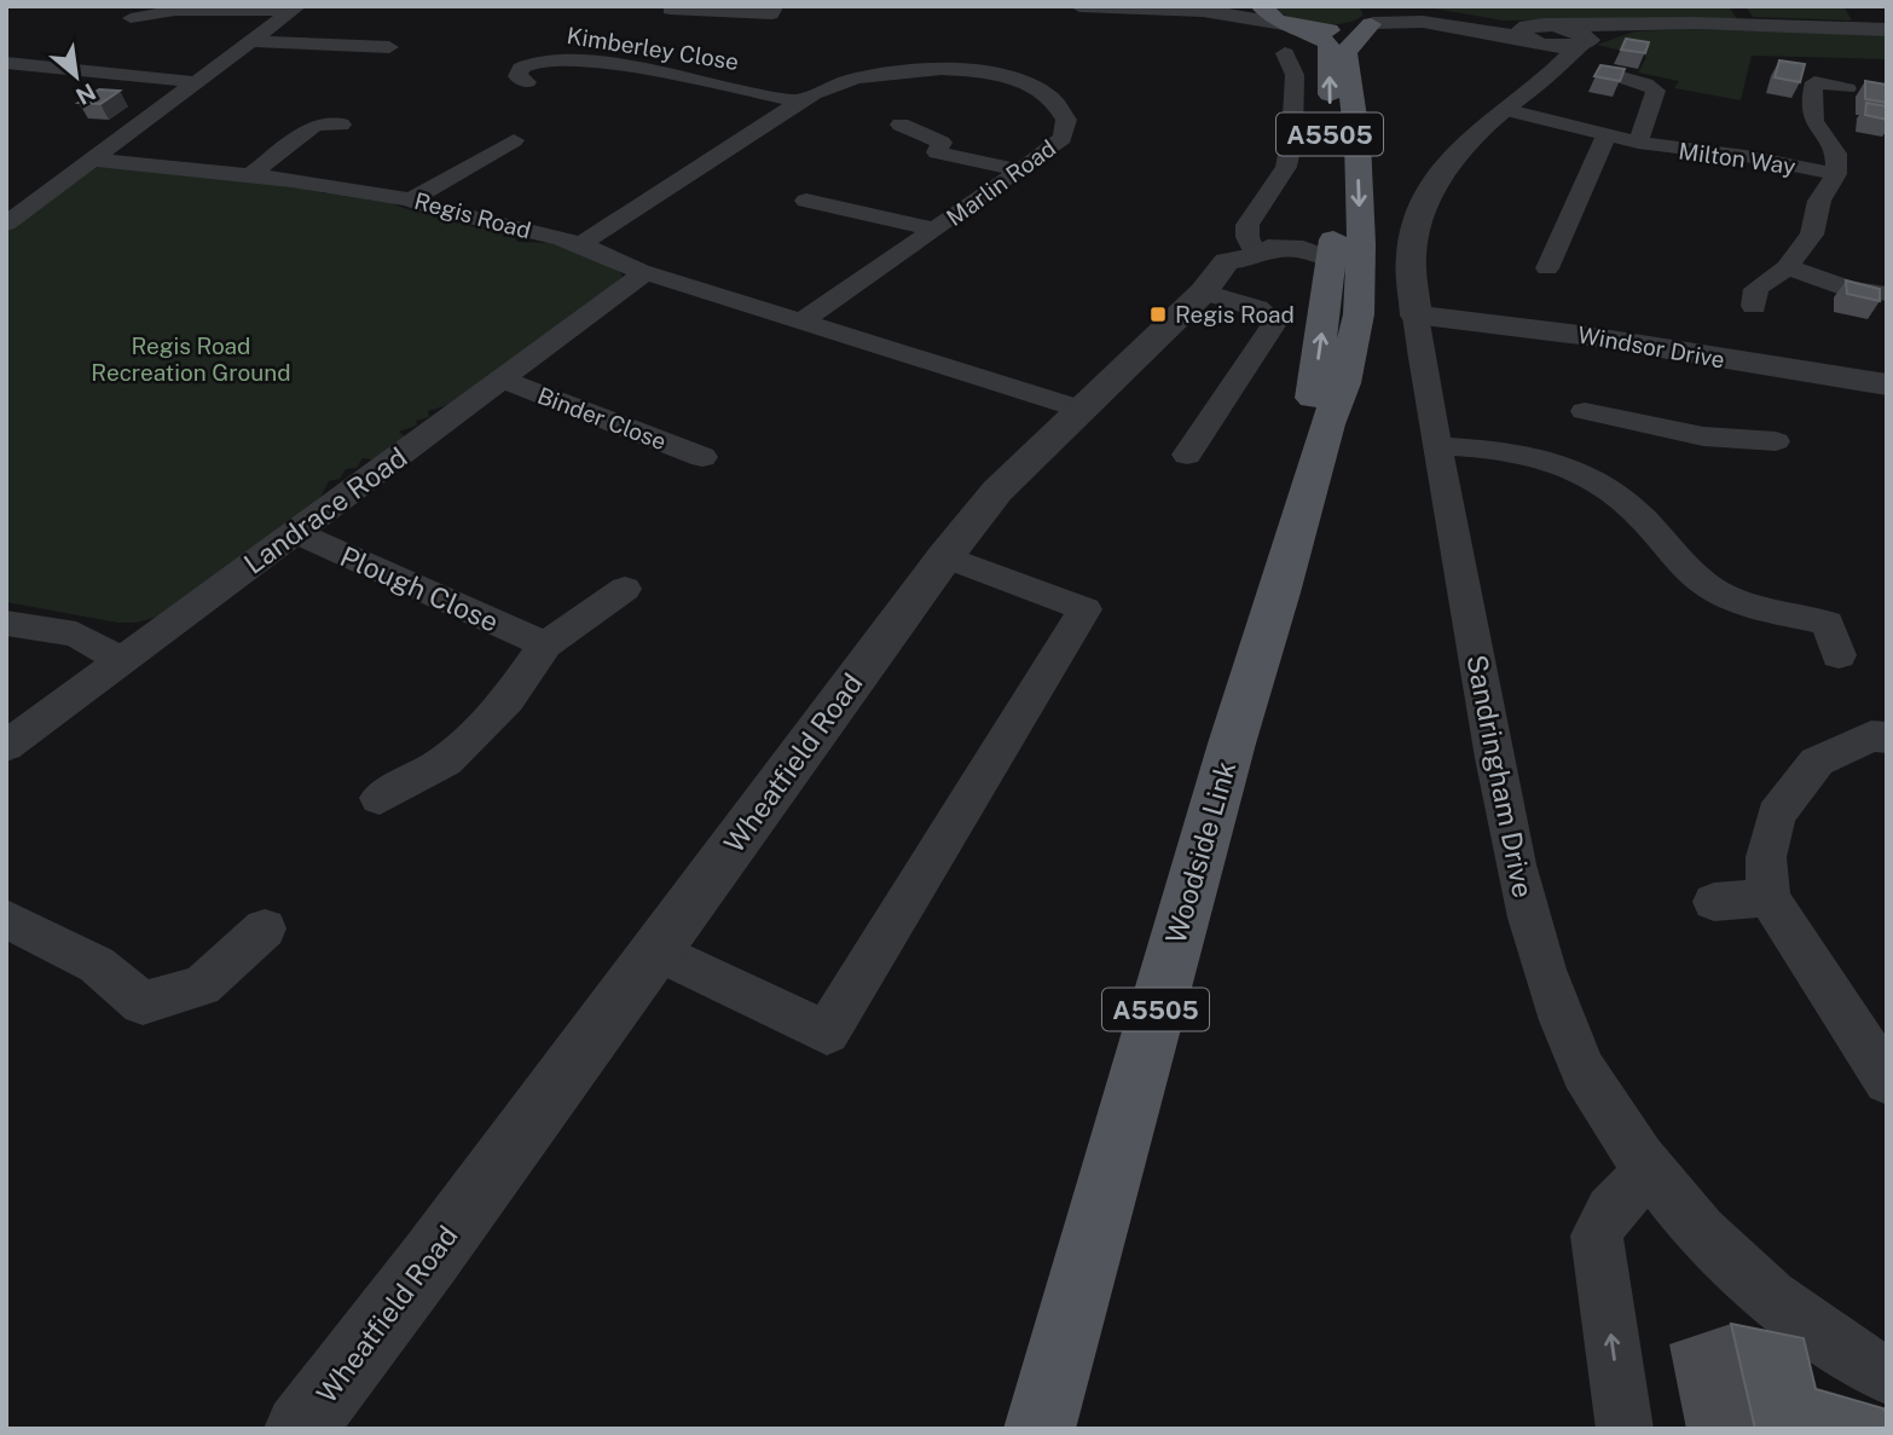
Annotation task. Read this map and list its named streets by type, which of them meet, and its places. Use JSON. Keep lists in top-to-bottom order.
{
  "streets": {
    "main road": ["A5505", "Woodside Link"],
    "street": [
      "Kimberley Close",
      "Milton Way",
      "Marlin Road",
      "Regis Road",
      "Windsor Drive",
      "Binder Close",
      "Landrace Road",
      "Plough Close",
      "Wheatfield Road",
      "Sandringham Drive"
    ]
  },
  "crossings": [
    ["Kimberley Close", "Marlin Road"],
    ["Milton Way", "Sandringham Drive"],
    ["Marlin Road", "Regis Road"],
    ["Regis Road", "Landrace Road"],
    ["Regis Road", "Wheatfield Road"],
    ["Windsor Drive", "Sandringham Drive"],
    ["Binder Close", "Landrace Road"],
    ["Landrace Road", "Plough Close"]
  ],
  "parks": ["Regis Road Recreation Ground"],
  "places": {
    "transit": ["Regis Road"]
  },
  "north": "bottom right"
}
